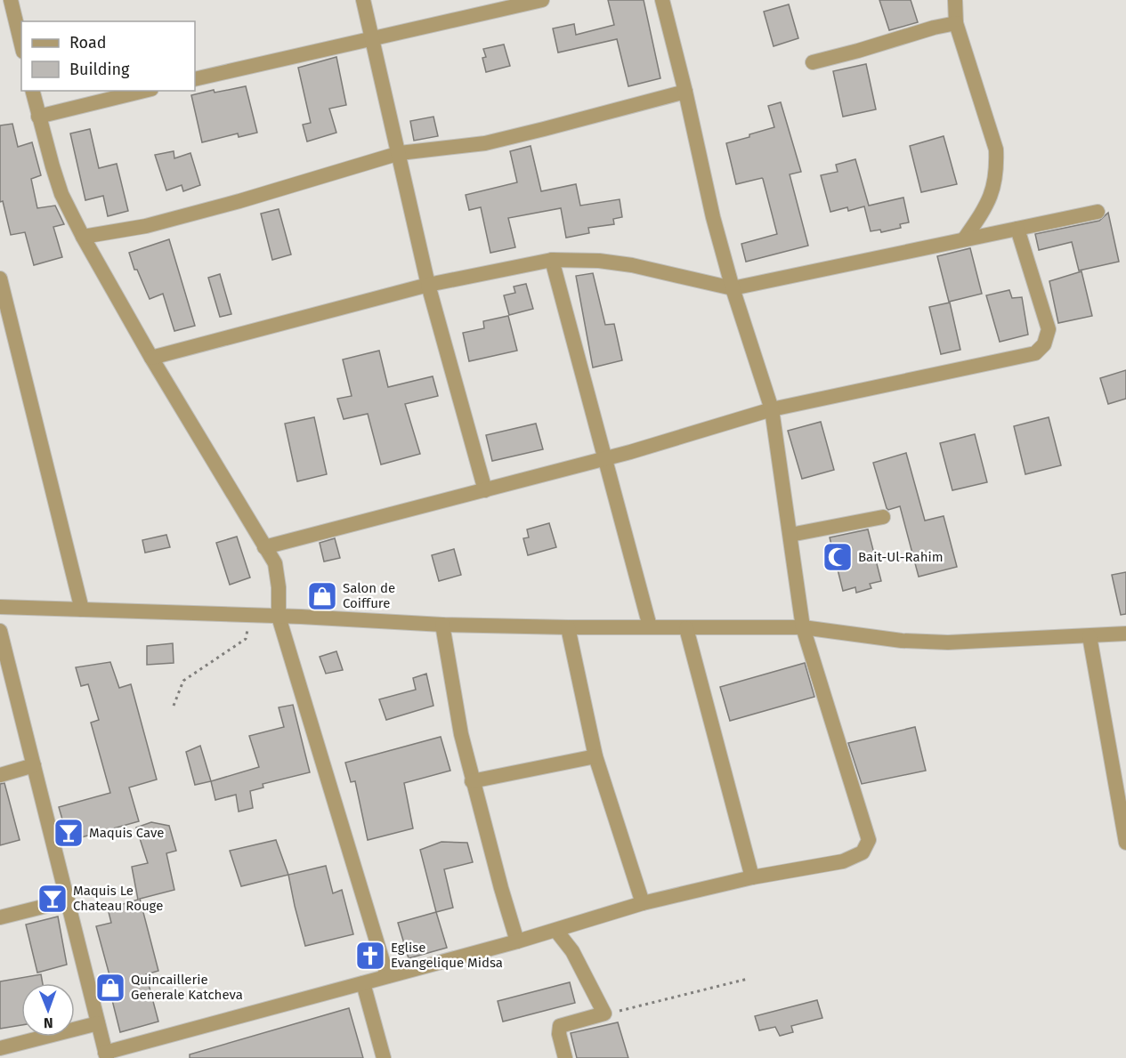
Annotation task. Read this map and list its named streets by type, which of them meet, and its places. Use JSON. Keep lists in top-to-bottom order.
{
  "places": {
    "mosque": ["Bait-Ul-Rahim"],
    "shop": ["Salon de Coiffure", "Quincaillerie Generale Katcheva"],
    "bar": ["Maquis Cave", "Maquis Le Chateau Rouge"],
    "church": ["Eglise Evangelique Midsa"]
  },
  "legend": ["Road", "Building"],
  "north": "bottom"
}
